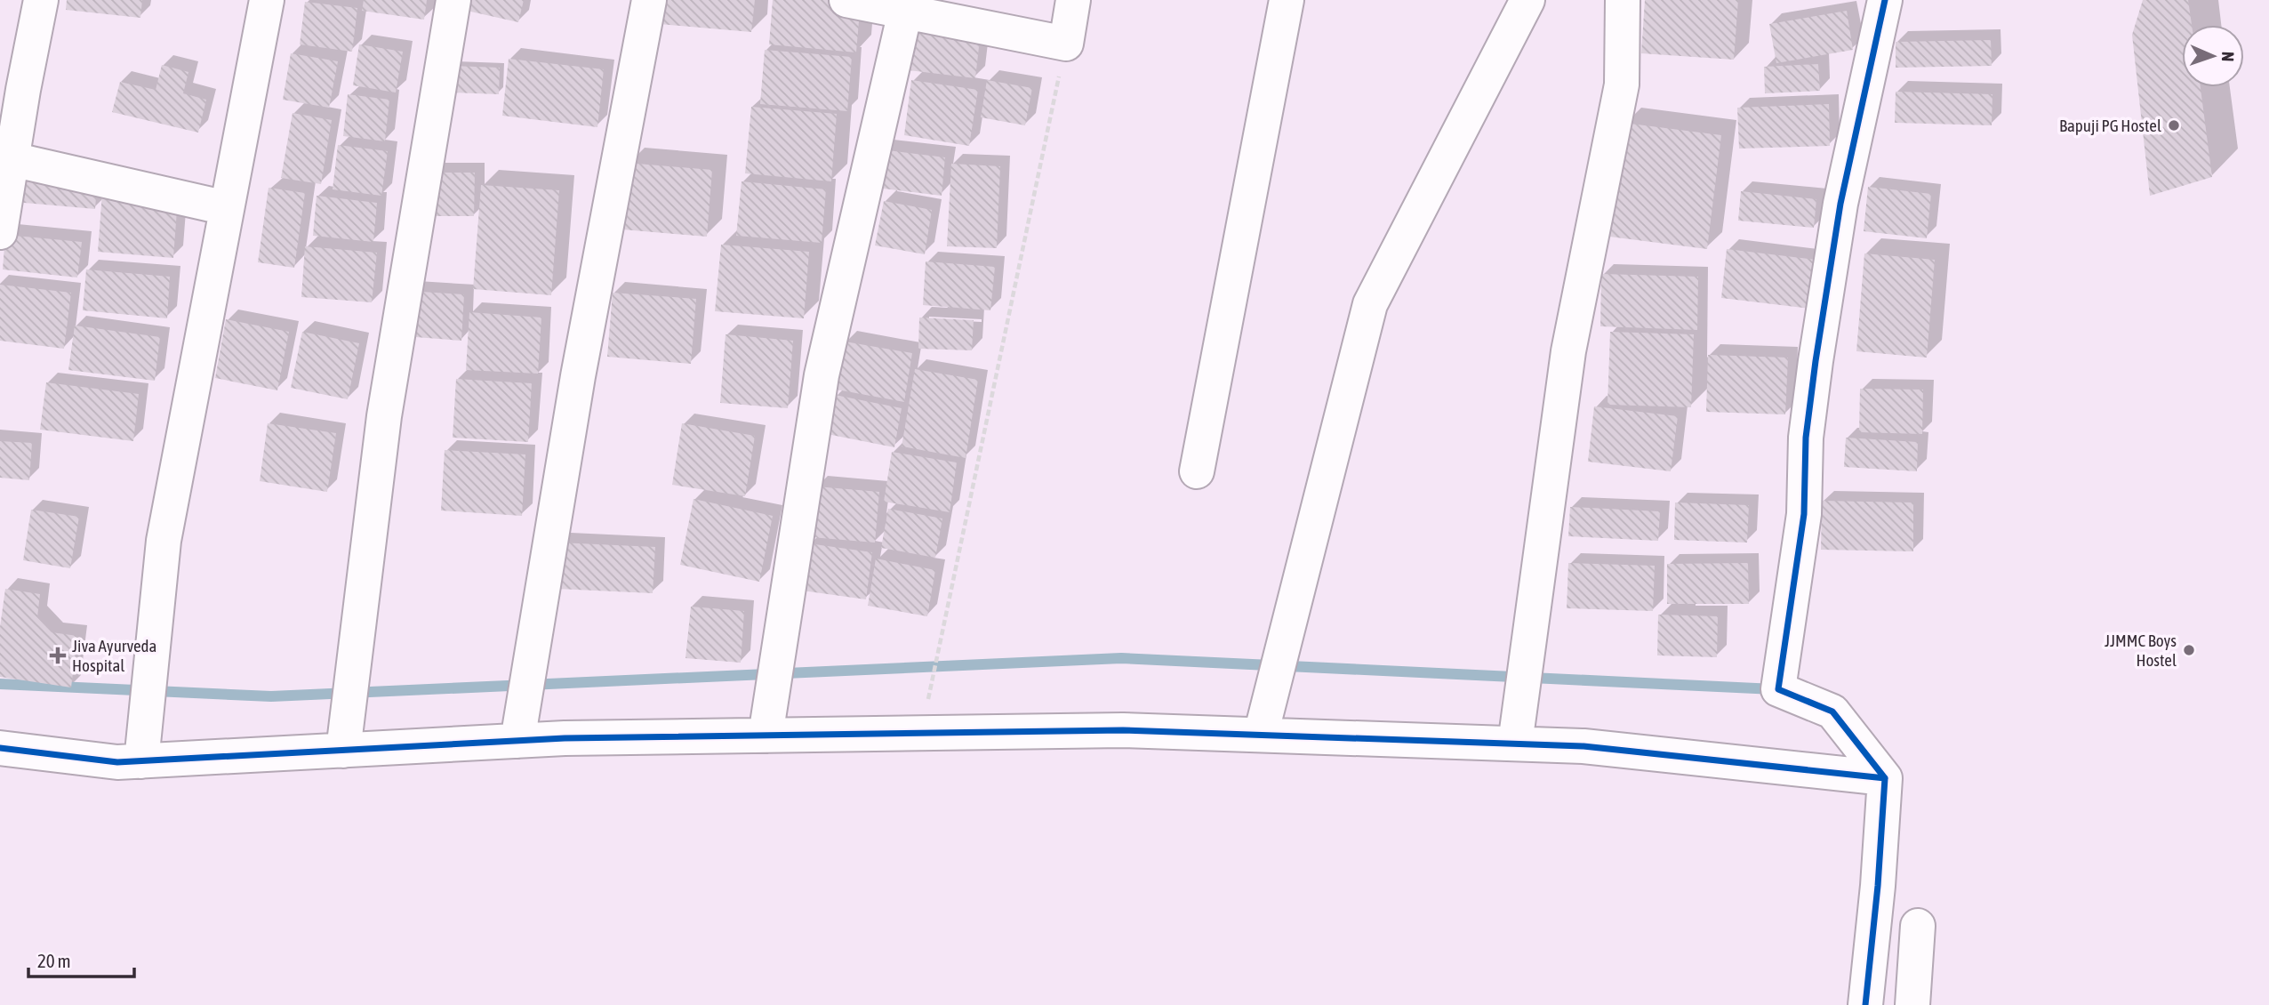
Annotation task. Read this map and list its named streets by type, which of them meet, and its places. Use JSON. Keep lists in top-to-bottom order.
{
  "places": {
    "other": ["Bapuji PG Hostel", "JJMMC Boys Hostel"],
    "health": ["Jiva Ayurveda Hospital"]
  },
  "scale_bar": "20 m",
  "north": "right"
}
